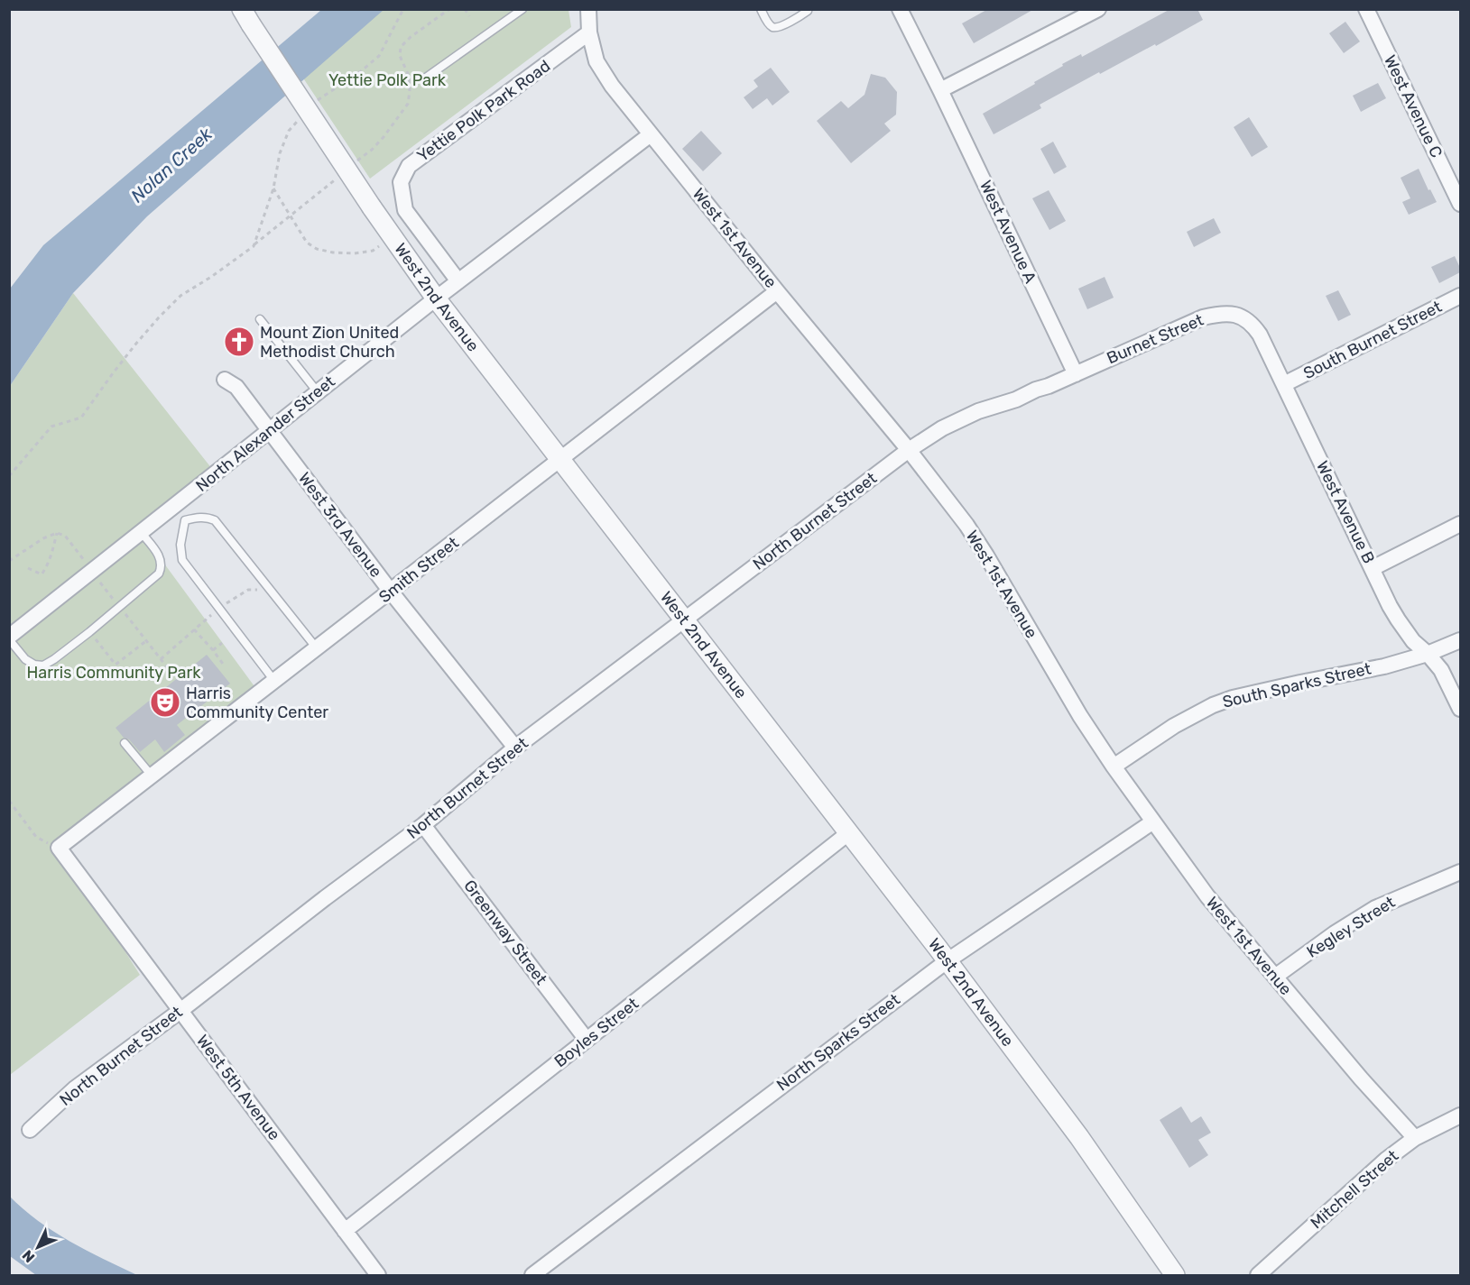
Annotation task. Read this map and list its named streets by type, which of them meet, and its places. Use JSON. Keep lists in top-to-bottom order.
{
  "streets": {
    "street": [
      "West Avenue C",
      "Yettie Polk Park Road",
      "West Avenue A",
      "West 1st Avenue",
      "West 2nd Avenue",
      "Burnet Street",
      "South Burnet Street",
      "North Alexander Street",
      "West Avenue B",
      "North Burnet Street",
      "West 3rd Avenue",
      "Smith Street",
      "South Sparks Street",
      "Kegley Street",
      "Greenway Street",
      "Boyles Street",
      "North Sparks Street",
      "West 5th Avenue",
      "Mitchell Street"
    ]
  },
  "crossings": [
    ["Yettie Polk Park Road", "West 1st Avenue"],
    ["Yettie Polk Park Road", "North Alexander Street"],
    ["West Avenue A", "Burnet Street"],
    ["West 1st Avenue", "North Alexander Street"],
    ["West 1st Avenue", "North Burnet Street"],
    ["West 1st Avenue", "Smith Street"],
    ["West 1st Avenue", "South Sparks Street"],
    ["West 1st Avenue", "Kegley Street"],
    ["West 1st Avenue", "North Sparks Street"],
    ["West 1st Avenue", "Mitchell Street"],
    ["West 2nd Avenue", "North Alexander Street"],
    ["West 2nd Avenue", "North Burnet Street"],
    ["West 2nd Avenue", "Smith Street"],
    ["West 2nd Avenue", "Boyles Street"],
    ["West 2nd Avenue", "North Sparks Street"],
    ["Burnet Street", "West Avenue B"],
    ["South Burnet Street", "West Avenue B"],
    ["North Alexander Street", "West 3rd Avenue"],
    ["West Avenue B", "South Sparks Street"],
    ["North Burnet Street", "West 3rd Avenue"],
    ["North Burnet Street", "Greenway Street"],
    ["North Burnet Street", "West 5th Avenue"],
    ["West 3rd Avenue", "Smith Street"],
    ["Smith Street", "West 5th Avenue"],
    ["Greenway Street", "Boyles Street"],
    ["Boyles Street", "West 5th Avenue"]
  ],
  "water": ["Nolan Creek"],
  "parks": ["Yettie Polk Park", "Harris Community Park"],
  "places": {
    "church": ["Mount Zion United Methodist Church"],
    "theatre": ["Harris Community Center"]
  },
  "north": "bottom left"
}
